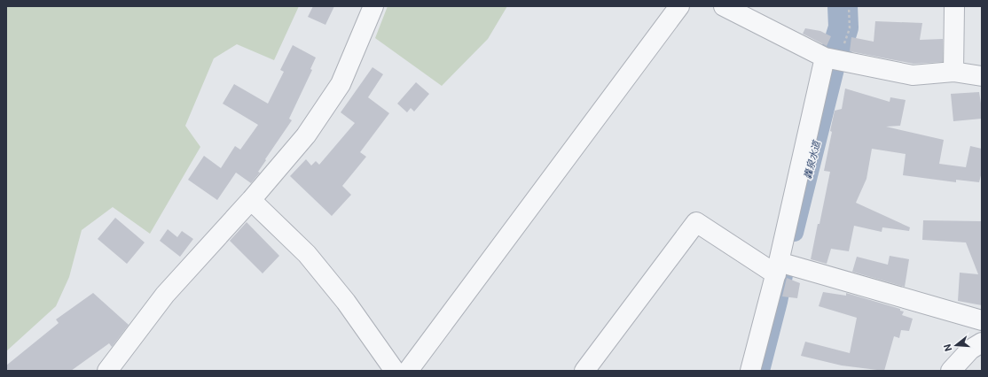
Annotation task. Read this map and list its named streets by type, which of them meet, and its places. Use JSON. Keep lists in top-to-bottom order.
{
  "water": ["轟泉水道"],
  "north": "left"
}
